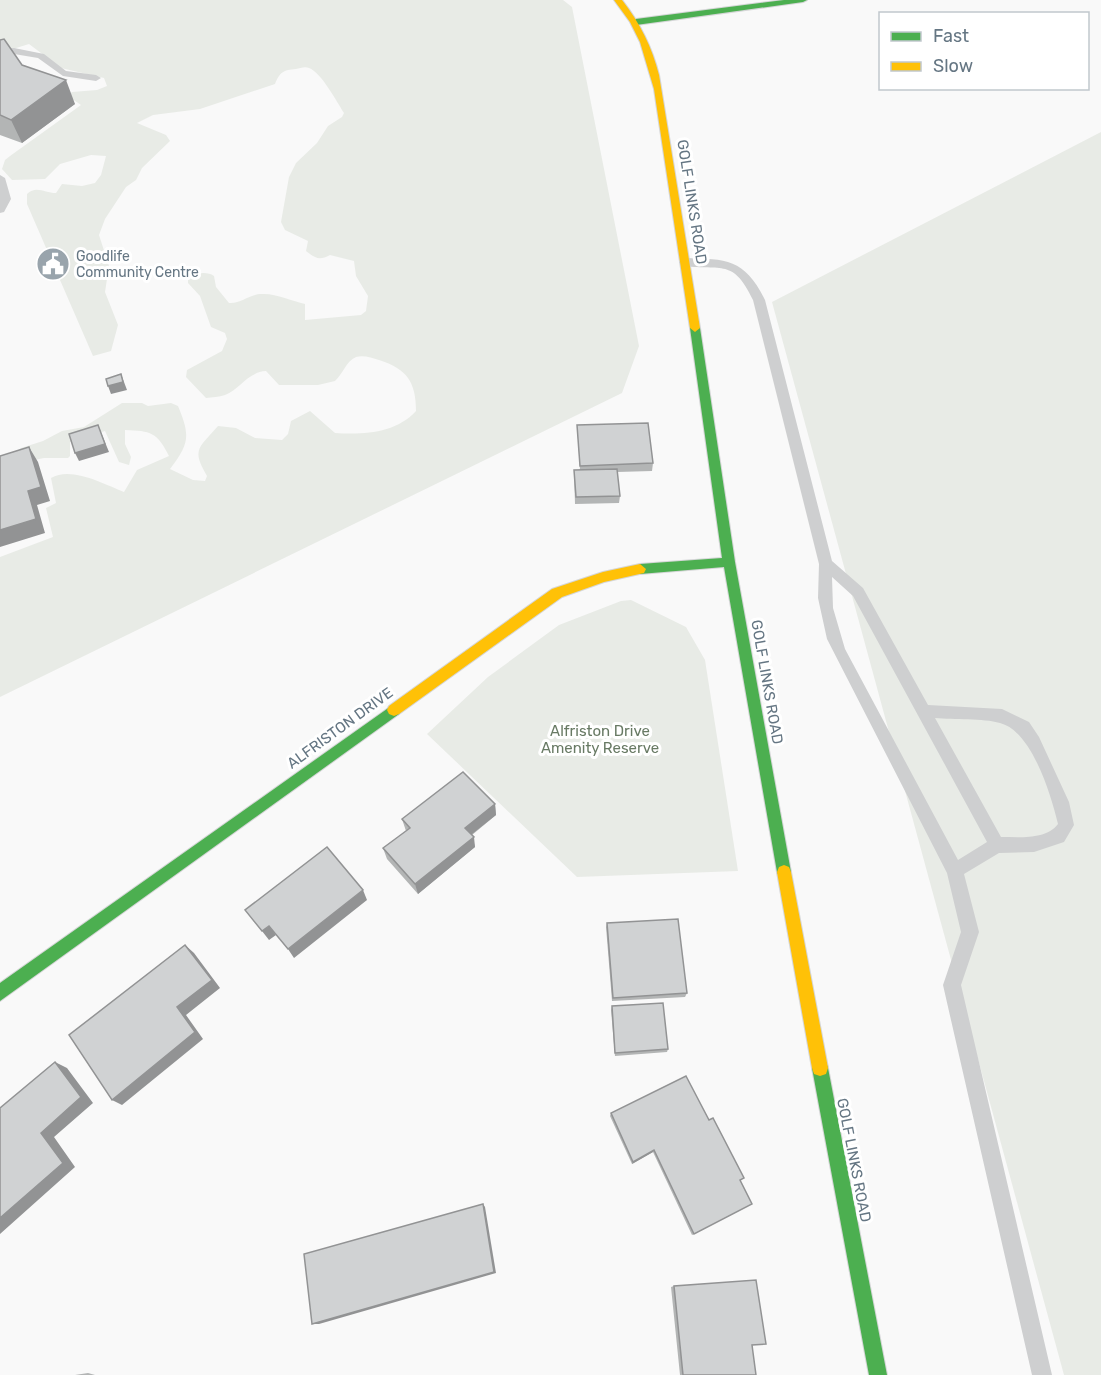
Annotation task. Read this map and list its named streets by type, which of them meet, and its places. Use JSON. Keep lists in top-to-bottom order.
{
  "streets": {
    "main road": ["GOLF LINKS ROAD", "ALFRISTON DRIVE"]
  },
  "crossings": [
    ["GOLF LINKS ROAD", "ALFRISTON DRIVE"]
  ],
  "parks": ["Alfriston Drive Amenity Reserve"],
  "places": {
    "public building": ["Goodlife Community Centre"]
  },
  "legend": ["Fast", "Slow"]
}
